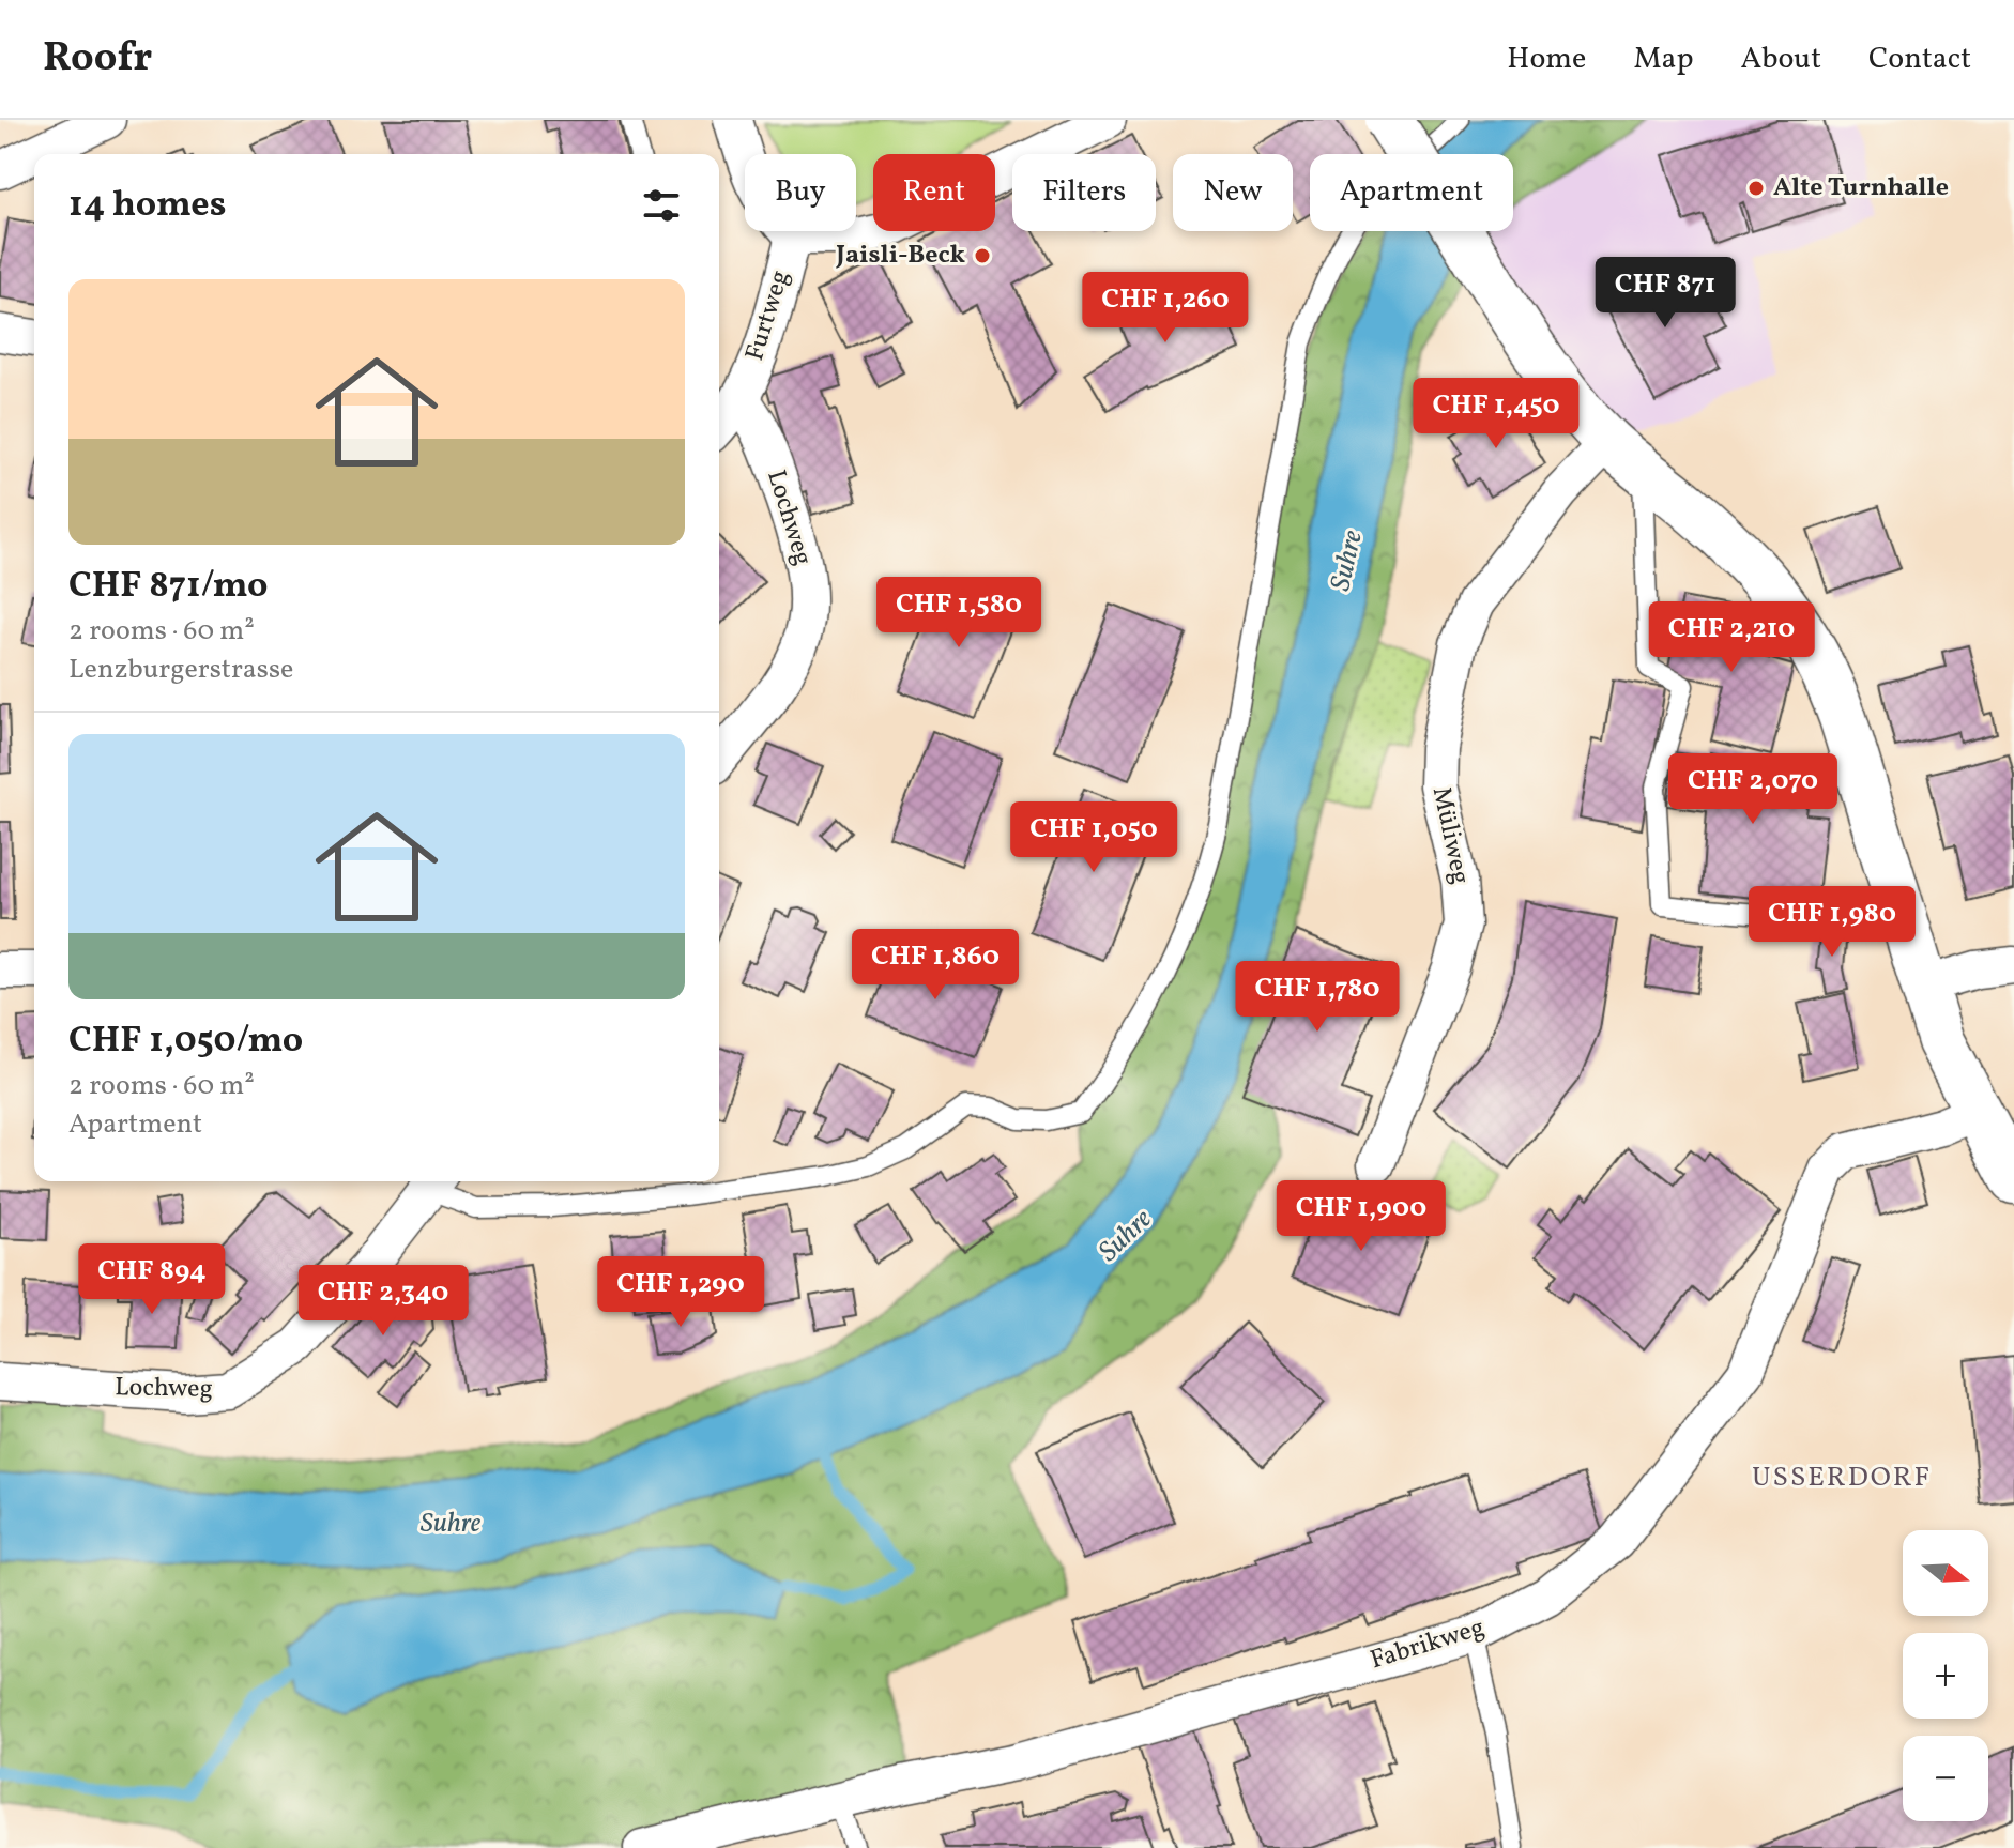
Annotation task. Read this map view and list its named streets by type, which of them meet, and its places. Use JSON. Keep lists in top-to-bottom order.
{
  "streets": {
    "street": [
      "Furtweg",
      "Lochweg",
      "Müliweg",
      "Fabrikweg"
    ]
  },
  "crossings": [
    ["Furtweg", "Lochweg"]
  ],
  "districts": ["USSERDORF"],
  "water": ["Suhre"],
  "places": ["Alte Turnhalle", "Jaisli-Beck"],
  "north": "right",
  "page": {
    "header": "Roofr",
    "nav": [
      "Home",
      "Map",
      "About",
      "Contact"
    ],
    "chip": [
      "Buy",
      "Rent",
      "Filters",
      "New",
      "Apartment"
    ],
    "heading": "14 homes",
    "price": [
      "CHF 871",
      "CHF 1,260",
      "CHF 1,450",
      "CHF 1,580",
      "CHF 2,210",
      "CHF 2,070",
      "CHF 1,050",
      "CHF 1,980",
      "CHF 1,860",
      "CHF 1,780",
      "CHF 1,900",
      "CHF 894",
      "CHF 1,290",
      "CHF 2,340"
    ],
    "list": [
      {
        "name": "CHF 871/mo",
        "note": "2 rooms · 60 m² · Lenzburgerstrasse"
      },
      {
        "name": "CHF 1,050/mo",
        "note": "2 rooms · 60 m² · Apartment"
      }
    ],
    "map_buttons": ["+", "−"]
  }
}
